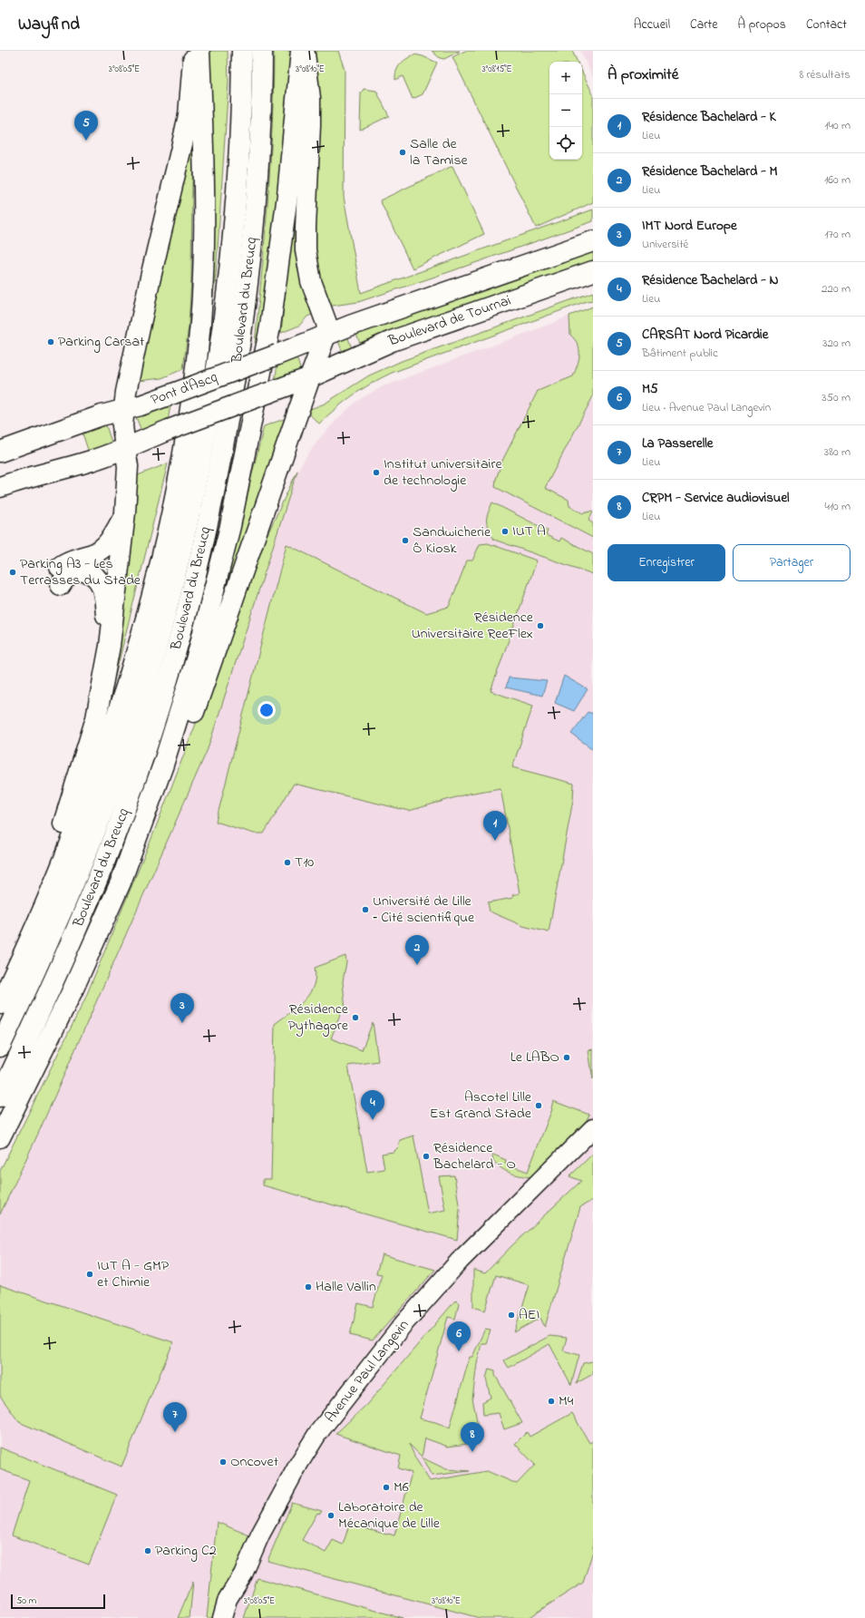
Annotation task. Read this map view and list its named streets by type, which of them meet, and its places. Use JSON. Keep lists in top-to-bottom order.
{
  "streets": {
    "main road": ["Boulevard du Breucq", "Boulevard de Tournai", "Pont d'Ascq"],
    "street": ["Avenue Paul Langevin"]
  },
  "crossings": [
    ["Boulevard de Tournai", "Pont d'Ascq"]
  ],
  "places": [
    "Salle de la Tamise",
    "Parking Carsat",
    "Institut universitaire de technologie",
    "IUT A",
    "Sandwicherie Ô Kiosk",
    "Parking A3 - Les Terrasses du Stade",
    "Résidence Universitaire ReeFlex",
    "T10",
    "Université de Lille ‐ Cité scientifique",
    "Résidence Pythagore",
    "Le LABO",
    "Ascotel Lille Est Grand Stade",
    "Résidence Bachelard - O",
    "IUT A - GMP et Chimie",
    "Halle Vallin",
    "AEI",
    "M4",
    "Oncovet",
    "M6",
    "Laboratoire de Mécanique de Lille",
    "Parking C2"
  ],
  "scale_bar": "50 m",
  "page": {
    "header": "Wayfind",
    "nav": [
      "Accueil",
      "Carte",
      "À propos",
      "Contact"
    ],
    "heading": ["À proximité", "8 résultats"],
    "map_buttons": ["+", "−"],
    "list": [
      {
        "mark": "1",
        "name": "Résidence Bachelard - K",
        "note": "Lieu",
        "value": "140 m"
      },
      {
        "mark": "2",
        "name": "Résidence Bachelard - M",
        "note": "Lieu",
        "value": "160 m"
      },
      {
        "mark": "3",
        "name": "IMT Nord Europe",
        "note": "Université",
        "value": "170 m"
      },
      {
        "mark": "4",
        "name": "Résidence Bachelard - N",
        "note": "Lieu",
        "value": "220 m"
      },
      {
        "mark": "5",
        "name": "CARSAT Nord Picardie",
        "note": "Bâtiment public",
        "value": "320 m"
      },
      {
        "mark": "6",
        "name": "M5",
        "note": "Lieu · Avenue Paul Langevin",
        "value": "350 m"
      },
      {
        "mark": "7",
        "name": "La Passerelle",
        "note": "Lieu",
        "value": "380 m"
      },
      {
        "mark": "8",
        "name": "CRPM - Service audiovisuel",
        "note": "Lieu",
        "value": "410 m"
      }
    ],
    "pins": [
      "5",
      "1",
      "2",
      "3",
      "4",
      "6",
      "7",
      "8"
    ],
    "buttons": ["Enregistrer", "Partager"],
    "scale": "50 m"
  },
  "coordinates": ["3°08'05\"E", "3°08'10\"E", "3°08'15\"E"]
}
